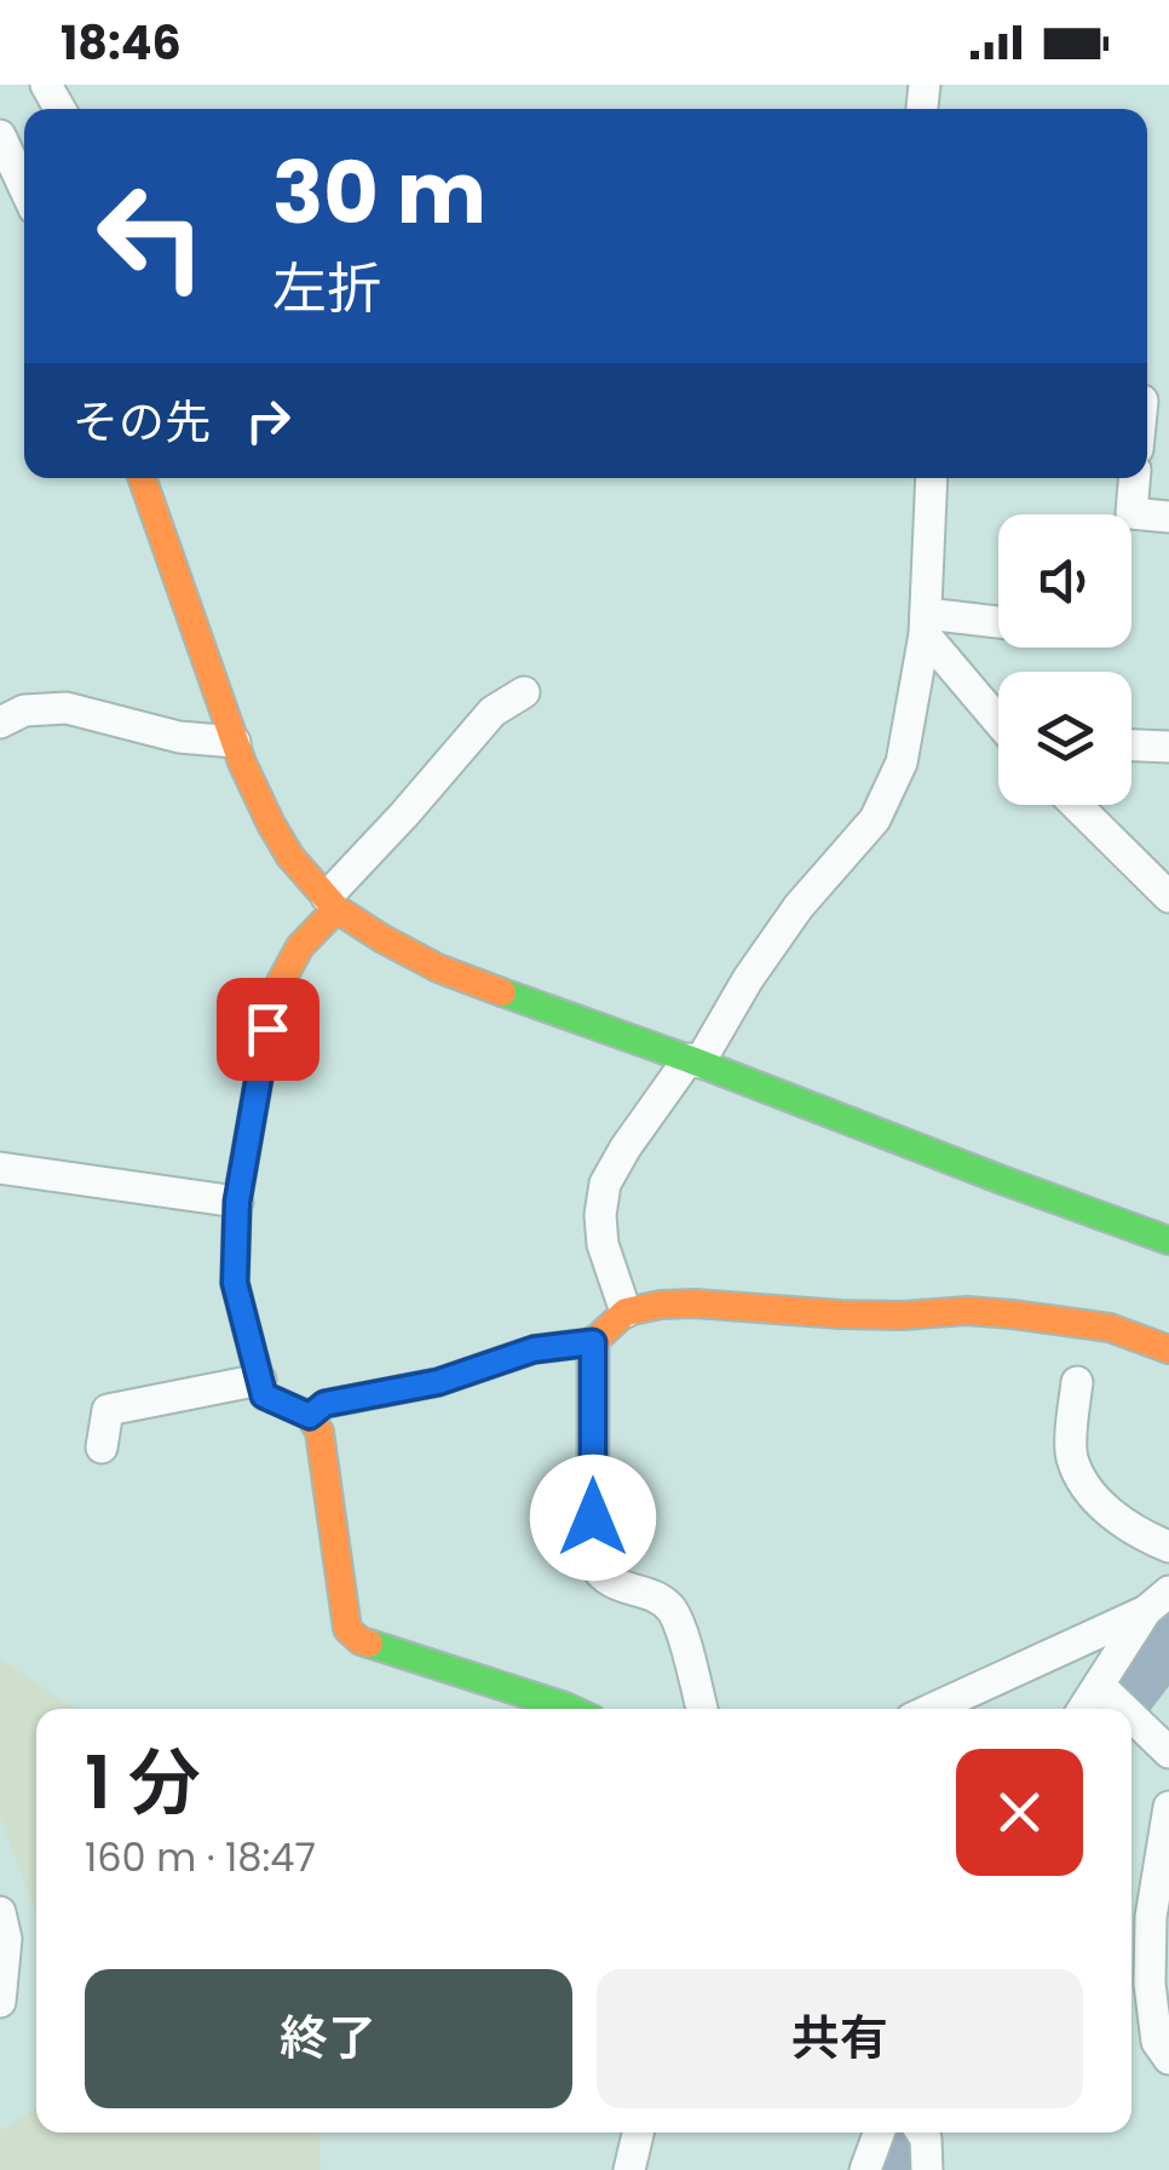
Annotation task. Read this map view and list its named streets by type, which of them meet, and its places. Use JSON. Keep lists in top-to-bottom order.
{
  "page": {
    "status": "18:46",
    "turn": ["30 m", "左折"],
    "then": "その先",
    "heading": ["1 分", "160 m · 18:47"],
    "buttons": ["終了", "共有"]
  }
}
